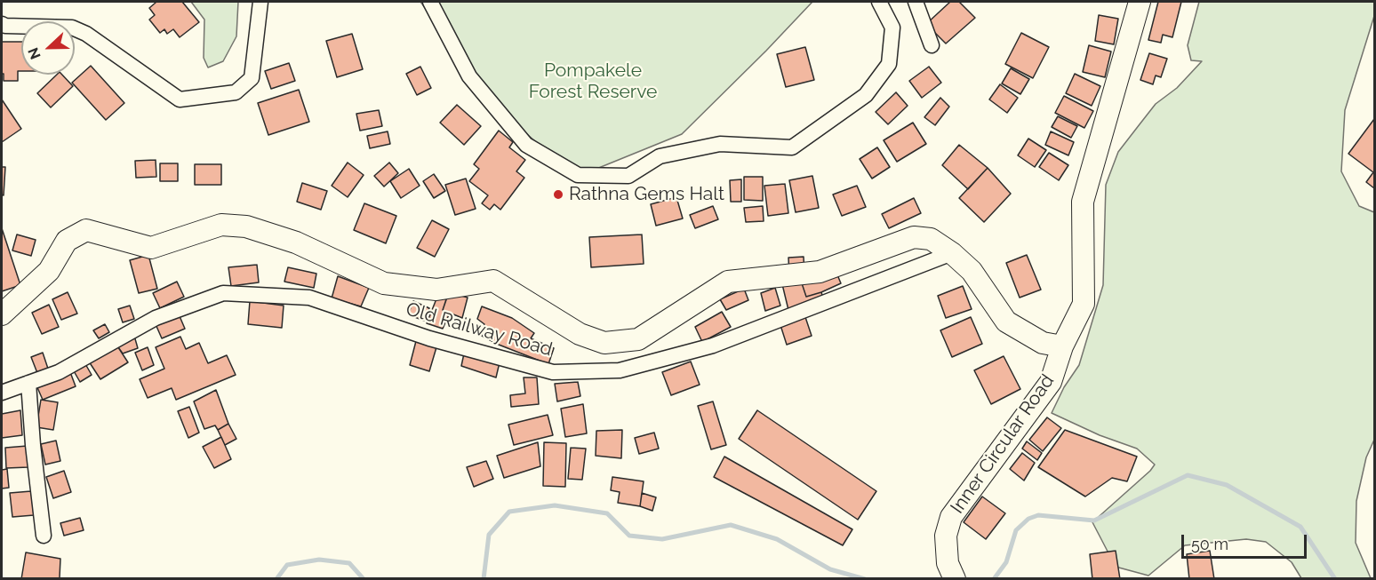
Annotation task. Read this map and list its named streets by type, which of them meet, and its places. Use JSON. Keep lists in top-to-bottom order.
{
  "streets": {
    "street": ["Old Railway Road", "Inner Circular Road"]
  },
  "parks": ["Pompakele Forest Reserve"],
  "places": ["Rathna Gems Halt"],
  "scale_bar": "50 m",
  "north": "left"
}
